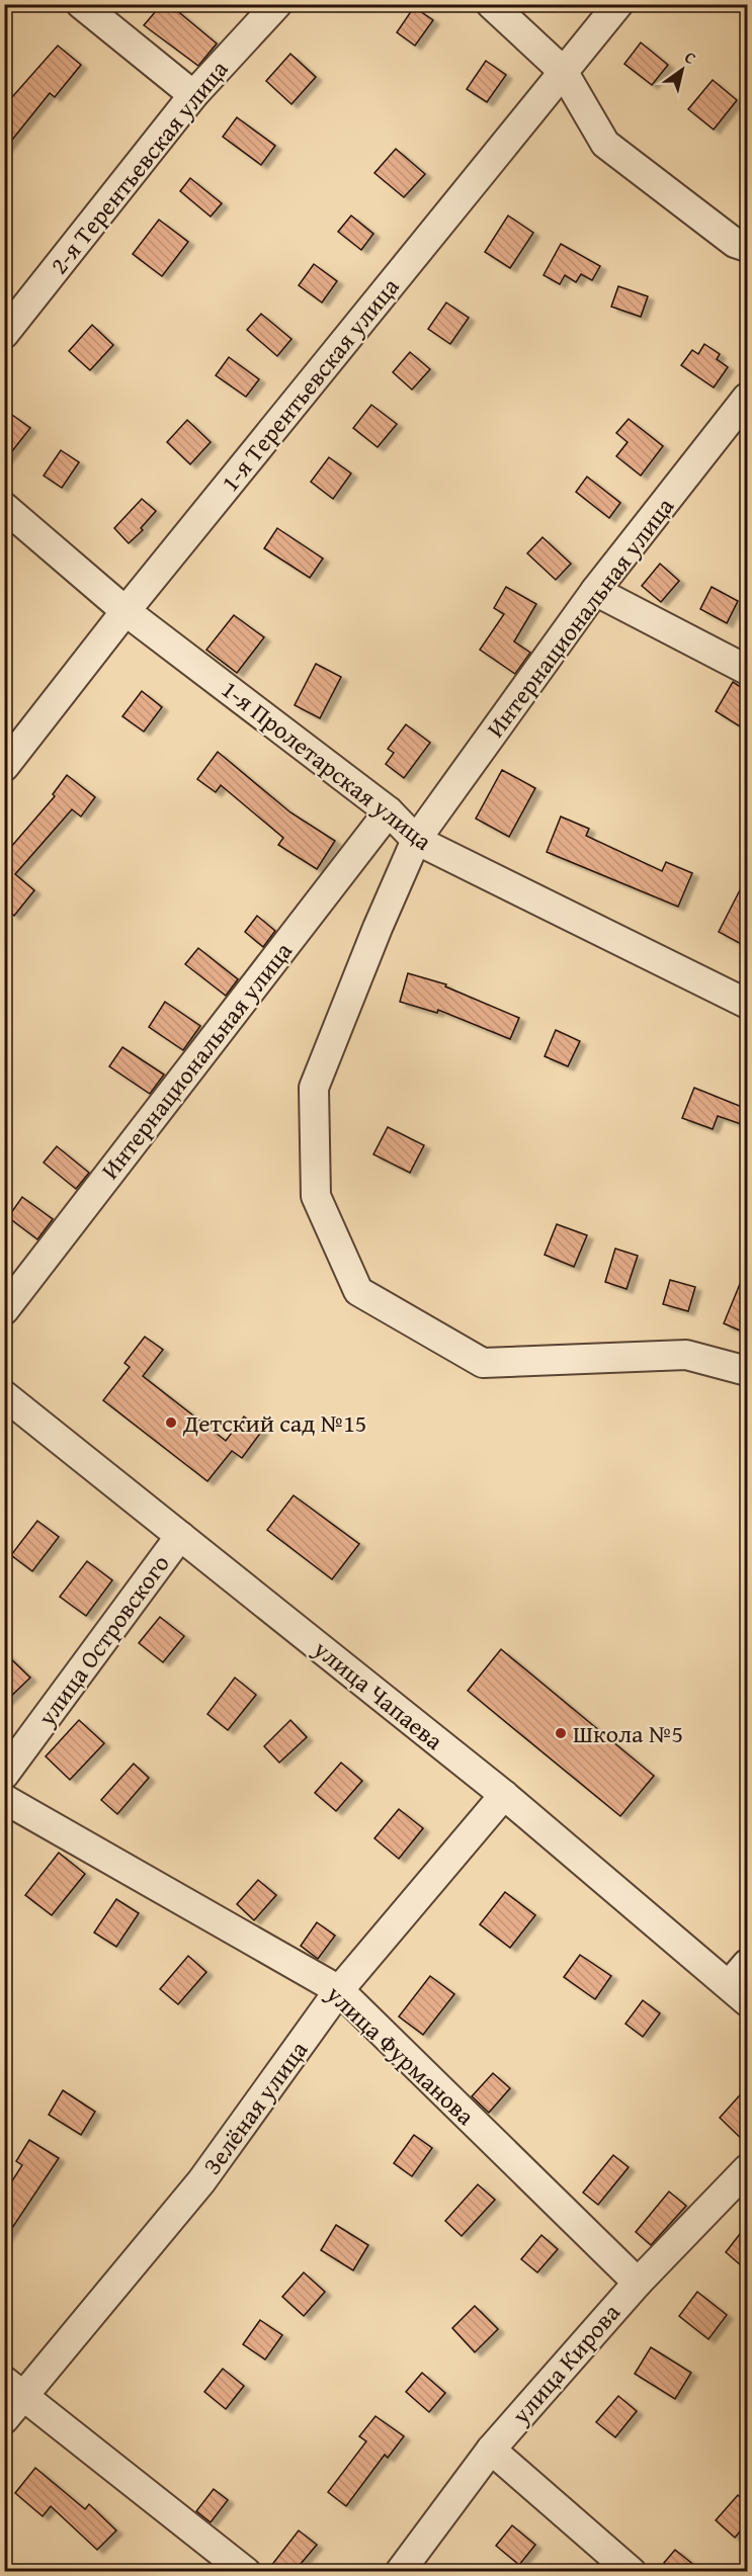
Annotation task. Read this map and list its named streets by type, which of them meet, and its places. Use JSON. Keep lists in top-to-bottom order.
{
  "streets": {
    "street": [
      "2-я Терентьевская улица",
      "1-я Терентьевская улица",
      "Интернациональная улица",
      "1-я Пролетарская улица",
      "улица Островского",
      "улица Чапаева",
      "улица Фурманова",
      "Зелёная улица",
      "улица Кирова"
    ]
  },
  "crossings": [
    ["1-я Терентьевская улица", "1-я Пролетарская улица"],
    ["Интернациональная улица", "1-я Пролетарская улица"],
    ["улица Островского", "улица Чапаева"],
    ["улица Чапаева", "Зелёная улица"],
    ["улица Фурманова", "Зелёная улица"],
    ["улица Фурманова", "улица Кирова"]
  ],
  "places": ["Детский сад №15", "Школа №5"],
  "north": "top right"
}
